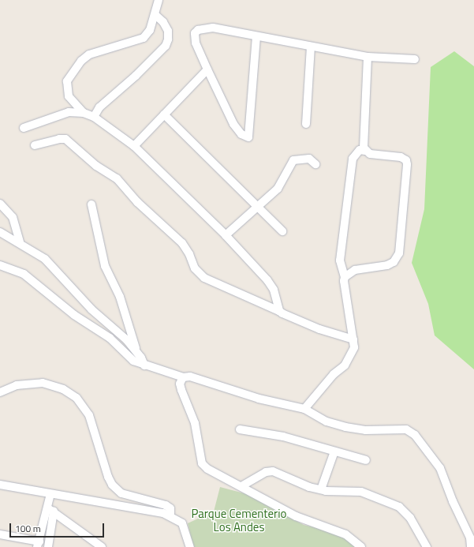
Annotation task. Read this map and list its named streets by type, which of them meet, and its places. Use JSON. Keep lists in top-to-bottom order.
{
  "parks": ["Parque Cementerio Los Andes"],
  "scale_bar": "100 m"
}
